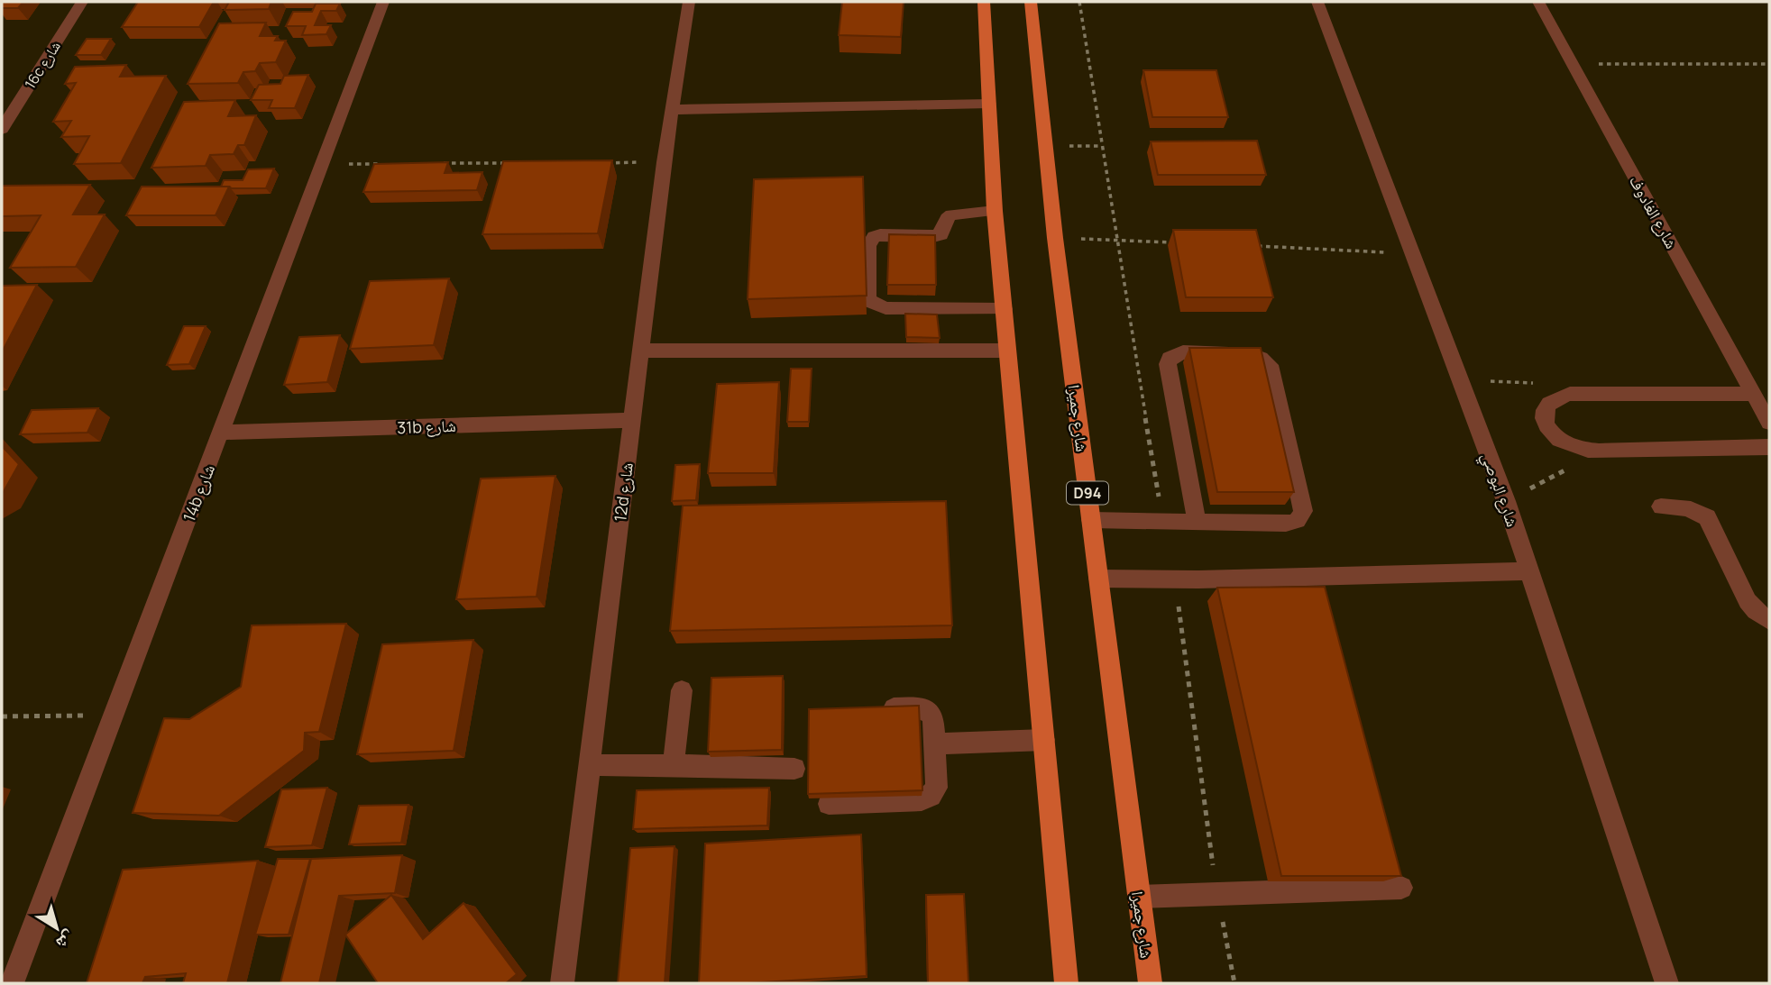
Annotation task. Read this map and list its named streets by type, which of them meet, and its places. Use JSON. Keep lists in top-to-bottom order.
{
  "streets": {
    "main road": ["شارع جميرا", "D94"],
    "street": [
      "16c شارع",
      "شارع الغادوف",
      "31b شارع",
      "شارع البوصي",
      "12d شارع",
      "14b شارع"
    ]
  },
  "crossings": [
    ["31b شارع", "12d شارع"],
    ["31b شارع", "14b شارع"]
  ],
  "north": "bottom right"
}
